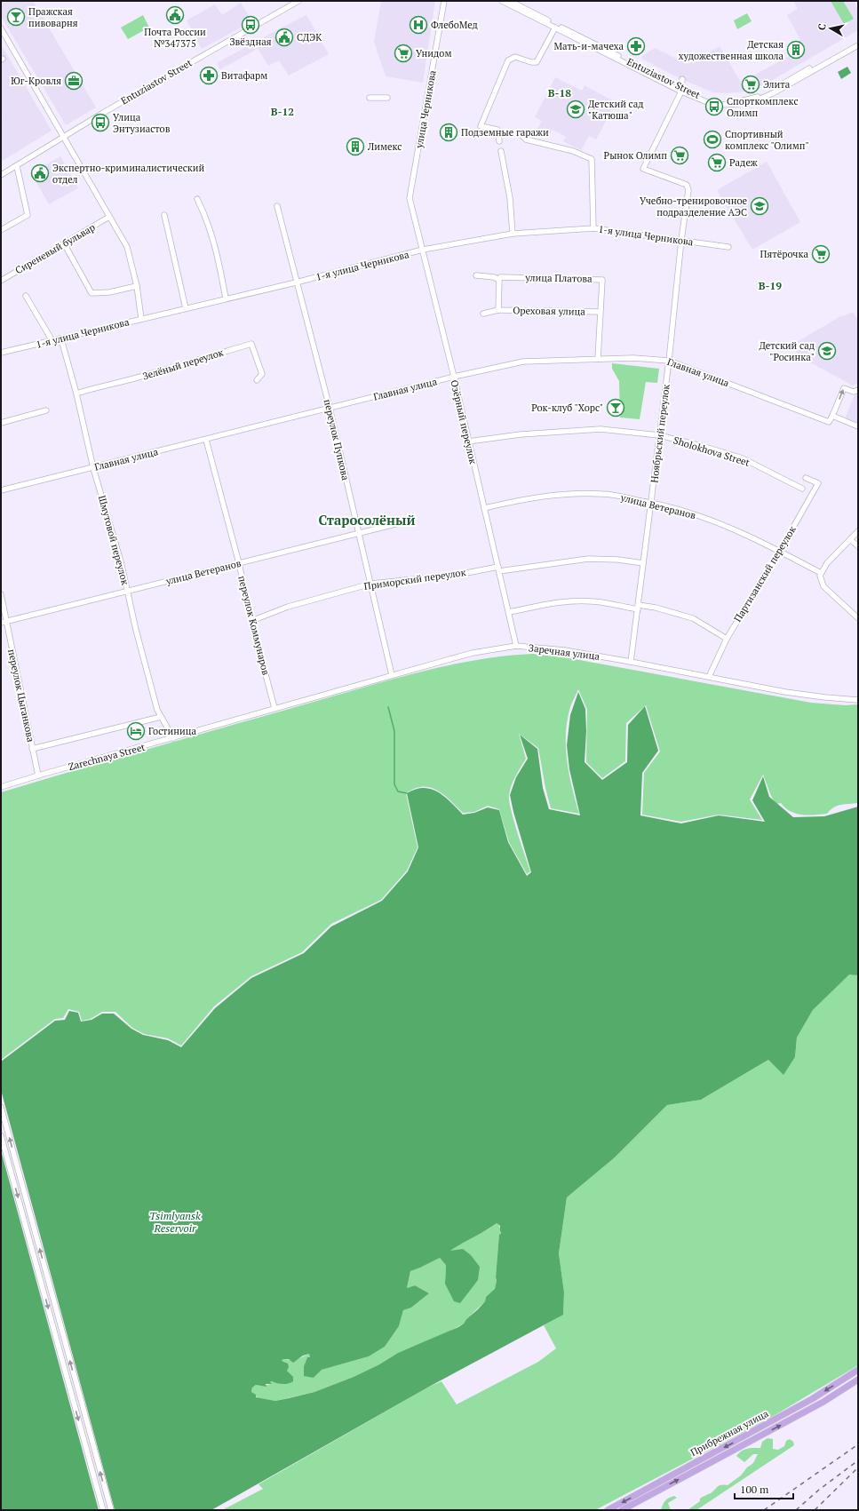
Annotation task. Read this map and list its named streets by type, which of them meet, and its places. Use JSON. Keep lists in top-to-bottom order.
{
  "streets": {
    "main road": ["Прибрежная улица"],
    "street": [
      "Entuziastov Street",
      "улица Черникова",
      "1-я улица Черникова",
      "Сиреневый бульвар",
      "улица Платова",
      "Ореховая улица",
      "Зелёный переулок",
      "Главная улица",
      "Озёрный переулок",
      "Ноябрьский переулок",
      "переулок Пупкова",
      "Sholokhova Street",
      "улица Ветеранов",
      "Шмутовой переулок",
      "Партизанский переулок",
      "Приморский переулок",
      "переулок Коммунаров",
      "Заречная улица",
      "переулок Цыганкова",
      "Zarechnaya Street"
    ]
  },
  "crossings": [
    ["Entuziastov Street", "Ноябрьский переулок"],
    ["улица Черникова", "Озёрный переулок"],
    ["1-я улица Черникова", "Озёрный переулок"],
    ["1-я улица Черникова", "Ноябрьский переулок"],
    ["1-я улица Черникова", "переулок Пупкова"],
    ["1-я улица Черникова", "Шмутовой переулок"],
    ["улица Платова", "Ореховая улица"],
    ["улица Платова", "Главная улица"],
    ["Зелёный переулок", "Шмутовой переулок"],
    ["Главная улица", "Озёрный переулок"],
    ["Главная улица", "Ноябрьский переулок"],
    ["Главная улица", "переулок Пупкова"],
    ["Главная улица", "Шмутовой переулок"],
    ["Главная улица", "переулок Коммунаров"],
    ["Озёрный переулок", "Sholokhova Street"],
    ["Озёрный переулок", "улица Ветеранов"],
    ["Озёрный переулок", "Приморский переулок"],
    ["Озёрный переулок", "Заречная улица"],
    ["Ноябрьский переулок", "Sholokhova Street"],
    ["Ноябрьский переулок", "улица Ветеранов"],
    ["Ноябрьский переулок", "Приморский переулок"],
    ["Ноябрьский переулок", "Заречная улица"],
    ["переулок Пупкова", "улица Ветеранов"],
    ["переулок Пупкова", "Приморский переулок"],
    ["переулок Пупкова", "Заречная улица"],
    ["улица Ветеранов", "Шмутовой переулок"],
    ["улица Ветеранов", "Партизанский переулок"],
    ["улица Ветеранов", "переулок Коммунаров"],
    ["улица Ветеранов", "переулок Цыганкова"],
    ["Шмутовой переулок", "Zarechnaya Street"],
    ["Партизанский переулок", "Заречная улица"],
    ["Приморский переулок", "переулок Коммунаров"],
    ["переулок Коммунаров", "Заречная улица"],
    ["переулок Коммунаров", "Zarechnaya Street"],
    ["Заречная улица", "Zarechnaya Street"],
    ["переулок Цыганкова", "Zarechnaya Street"]
  ],
  "districts": [
    "В-18",
    "В-12",
    "В-19",
    "Староcолёный"
  ],
  "water": ["Tsimlyansk Reservoir"],
  "places": {
    "public building": ["Почта России №347375", "СДЭК", "Экспертно-криминалистический отдел"],
    "bar": ["Пражская пивоварня", "Рок-клуб \"Хорс\""],
    "bus stop": ["Звёздная", "Спорткомплекс Олимп", "Улица Энтузиастов"],
    "hospital": ["ФлебоМед"],
    "pharmacy": ["Мать-и-мачеха", "Витафарм"],
    "building": ["Детская художественная школа", "Подземные гаражи", "Лимекс"],
    "supermarket": [
      "Унидом",
      "Элита",
      "Рынок Олимп",
      "Радеж",
      "Пятёрочка"
    ],
    "office": ["Юг-Кровля"],
    "school or university": ["Детский сад \"Катюша\"", "Учебно-тренировочное подразделение АЭС", "Детский сад \"Росинка\""],
    "sports": ["Спортивный комплекс \"Олимп\""],
    "hotel": ["Гостиница"]
  },
  "scale_bar": "100 m",
  "north": "left"
}
